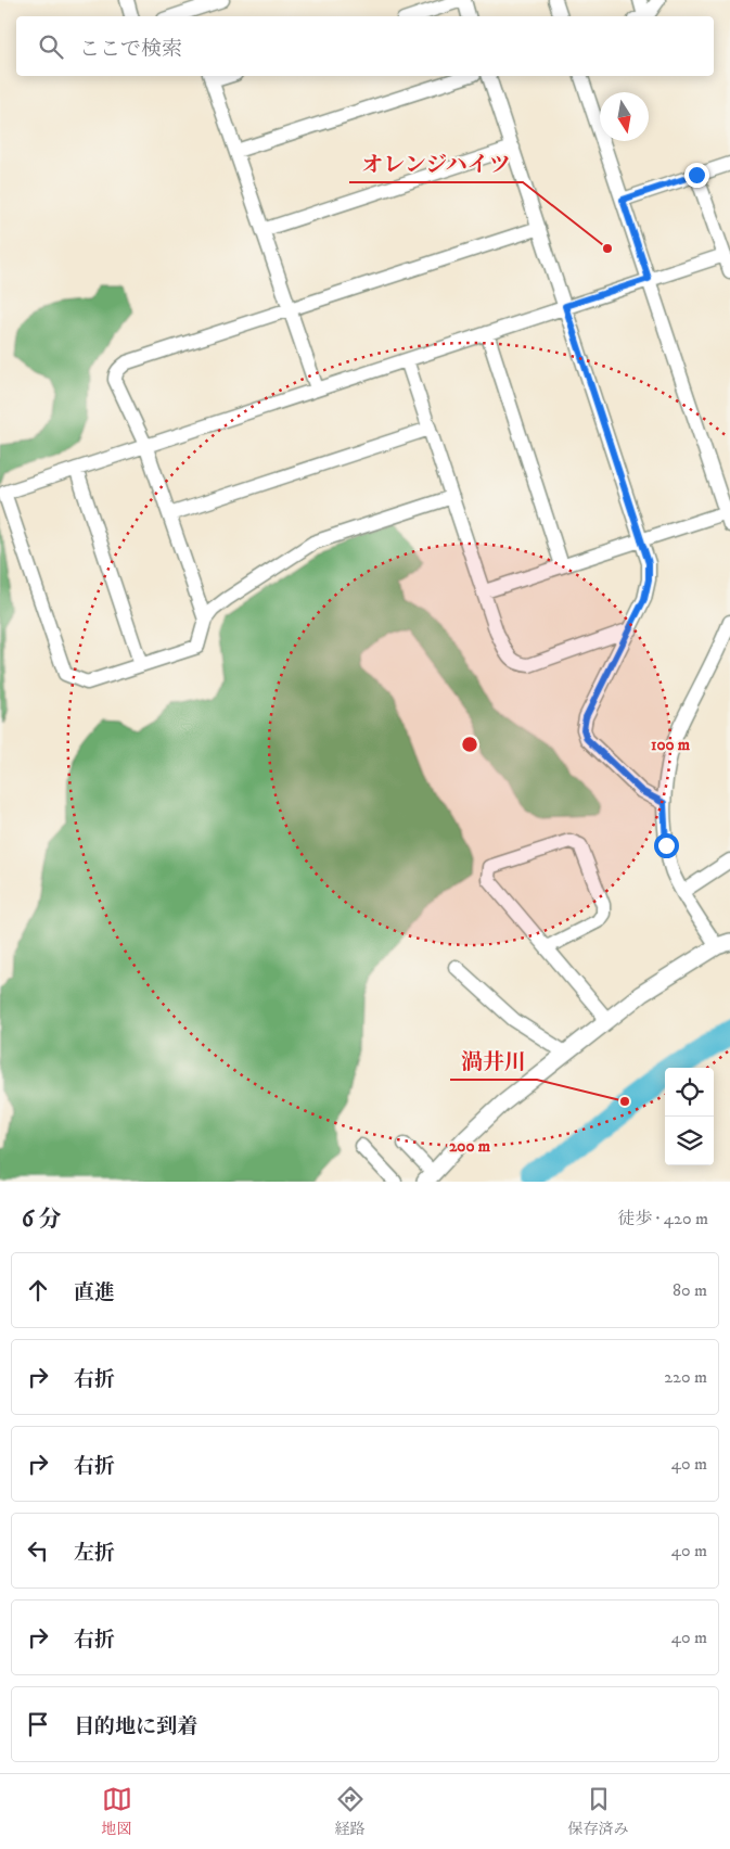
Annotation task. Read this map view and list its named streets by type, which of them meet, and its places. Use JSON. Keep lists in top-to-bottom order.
{
  "places": ["オレンジハイツ", "渦井川"],
  "north": "bottom",
  "page": {
    "search": "ここで検索",
    "heading": ["6 分", "徒歩 · 420 m"],
    "list": [
      ["直進", "80 m"],
      ["右折", "220 m"],
      ["右折", "40 m"],
      ["左折", "40 m"],
      ["右折", "40 m"],
      "目的地に到着"
    ],
    "nav": ["地図", "経路", "保存済み"]
  },
  "rings": ["100 m", "200 m"]
}
